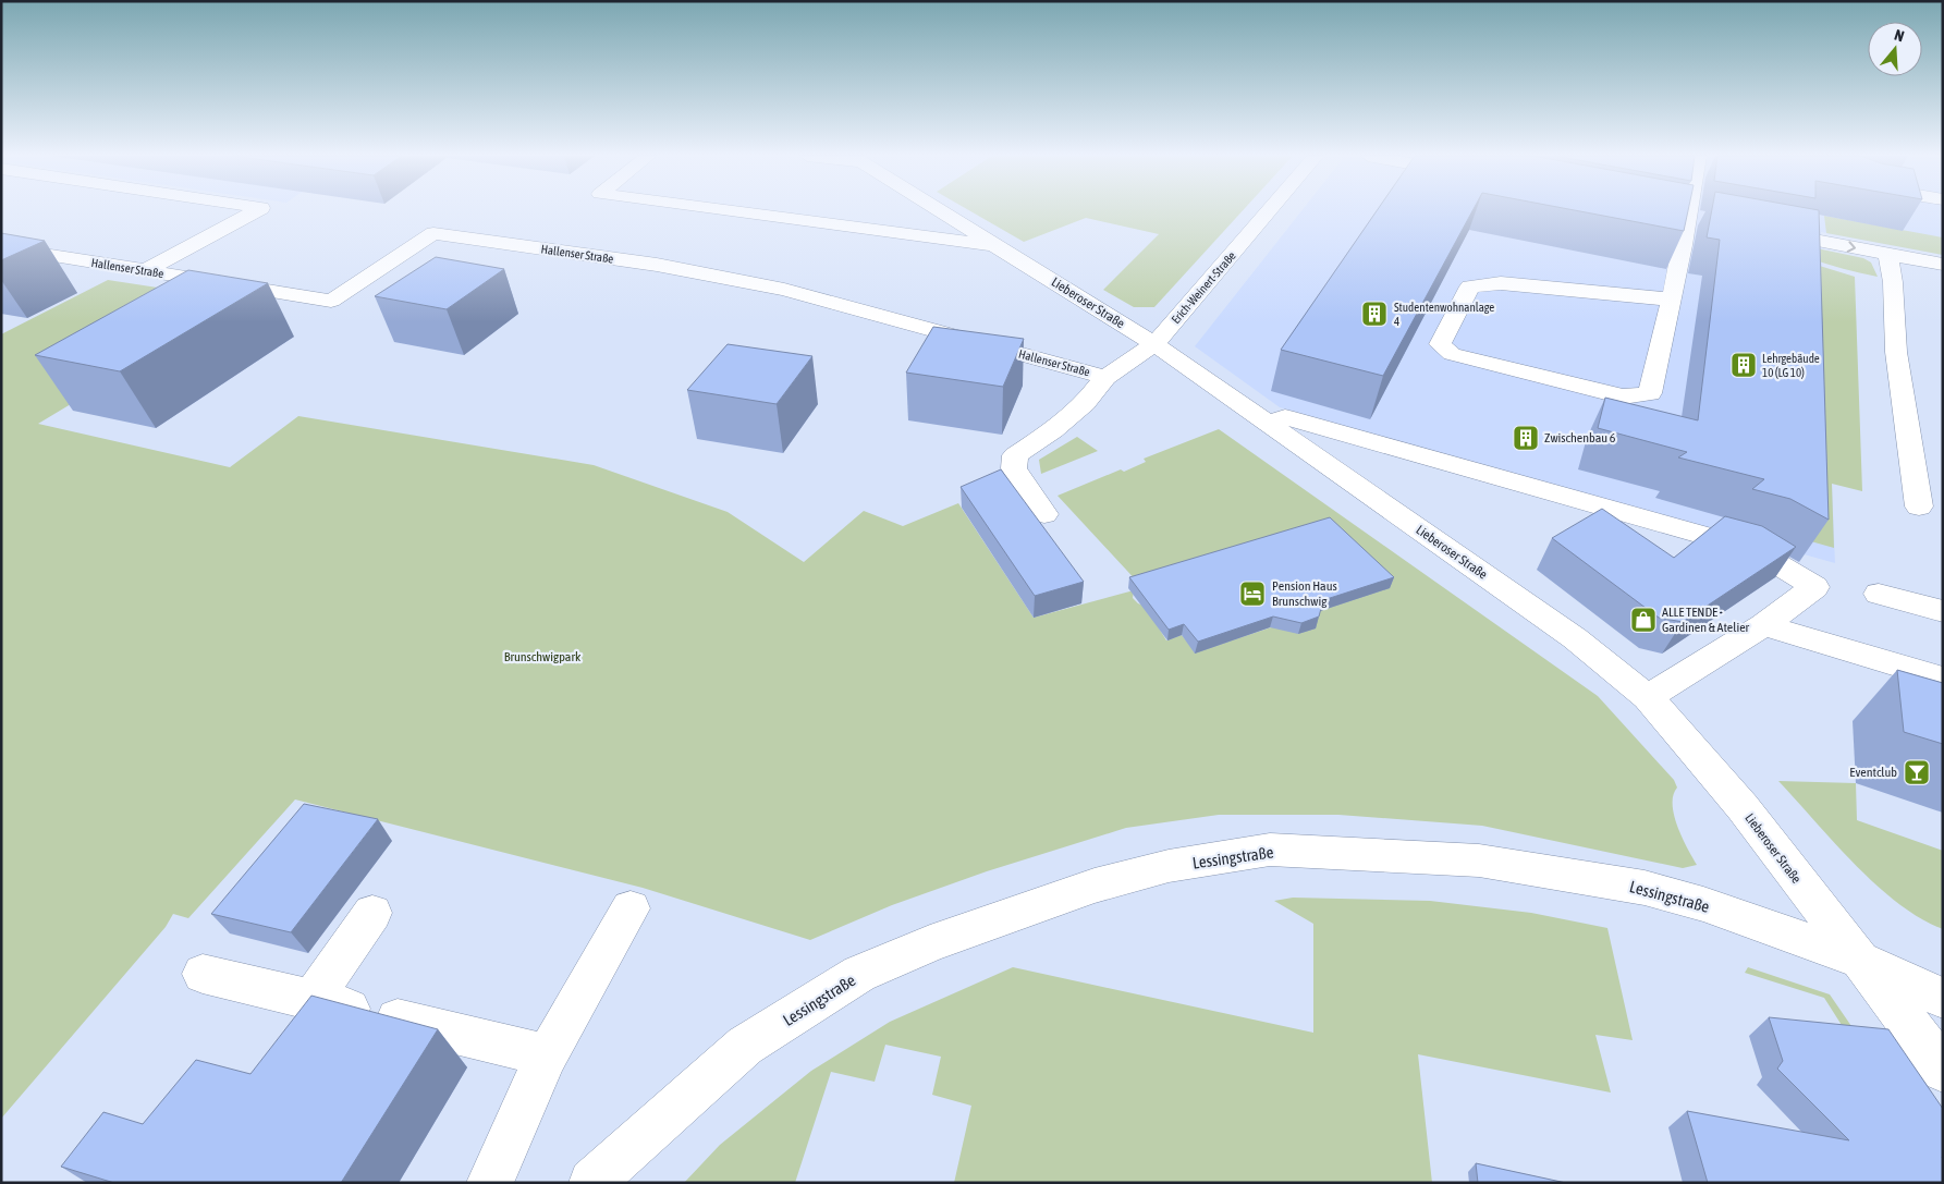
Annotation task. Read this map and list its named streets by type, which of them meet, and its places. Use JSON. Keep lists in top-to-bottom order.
{
  "streets": {
    "street": [
      "Hallenser Straße",
      "Erich-Weinert-Straße",
      "Lieberoser Straße",
      "Lessingstraße"
    ]
  },
  "crossings": [
    ["Hallenser Straße", "Erich-Weinert-Straße"],
    ["Hallenser Straße", "Lieberoser Straße"],
    ["Erich-Weinert-Straße", "Lieberoser Straße"],
    ["Lieberoser Straße", "Lessingstraße"]
  ],
  "parks": ["Brunschwigpark"],
  "places": {
    "building": ["Studentenwohnanlage 4", "Lehrgebäude 10 (LG 10)", "Zwischenbau 6"],
    "hotel": ["Pension Haus Brunschwig"],
    "shop": ["ALLE TENDE - Gardinen & Atelier"],
    "bar": ["Eventclub"]
  },
  "north": "top"
}
